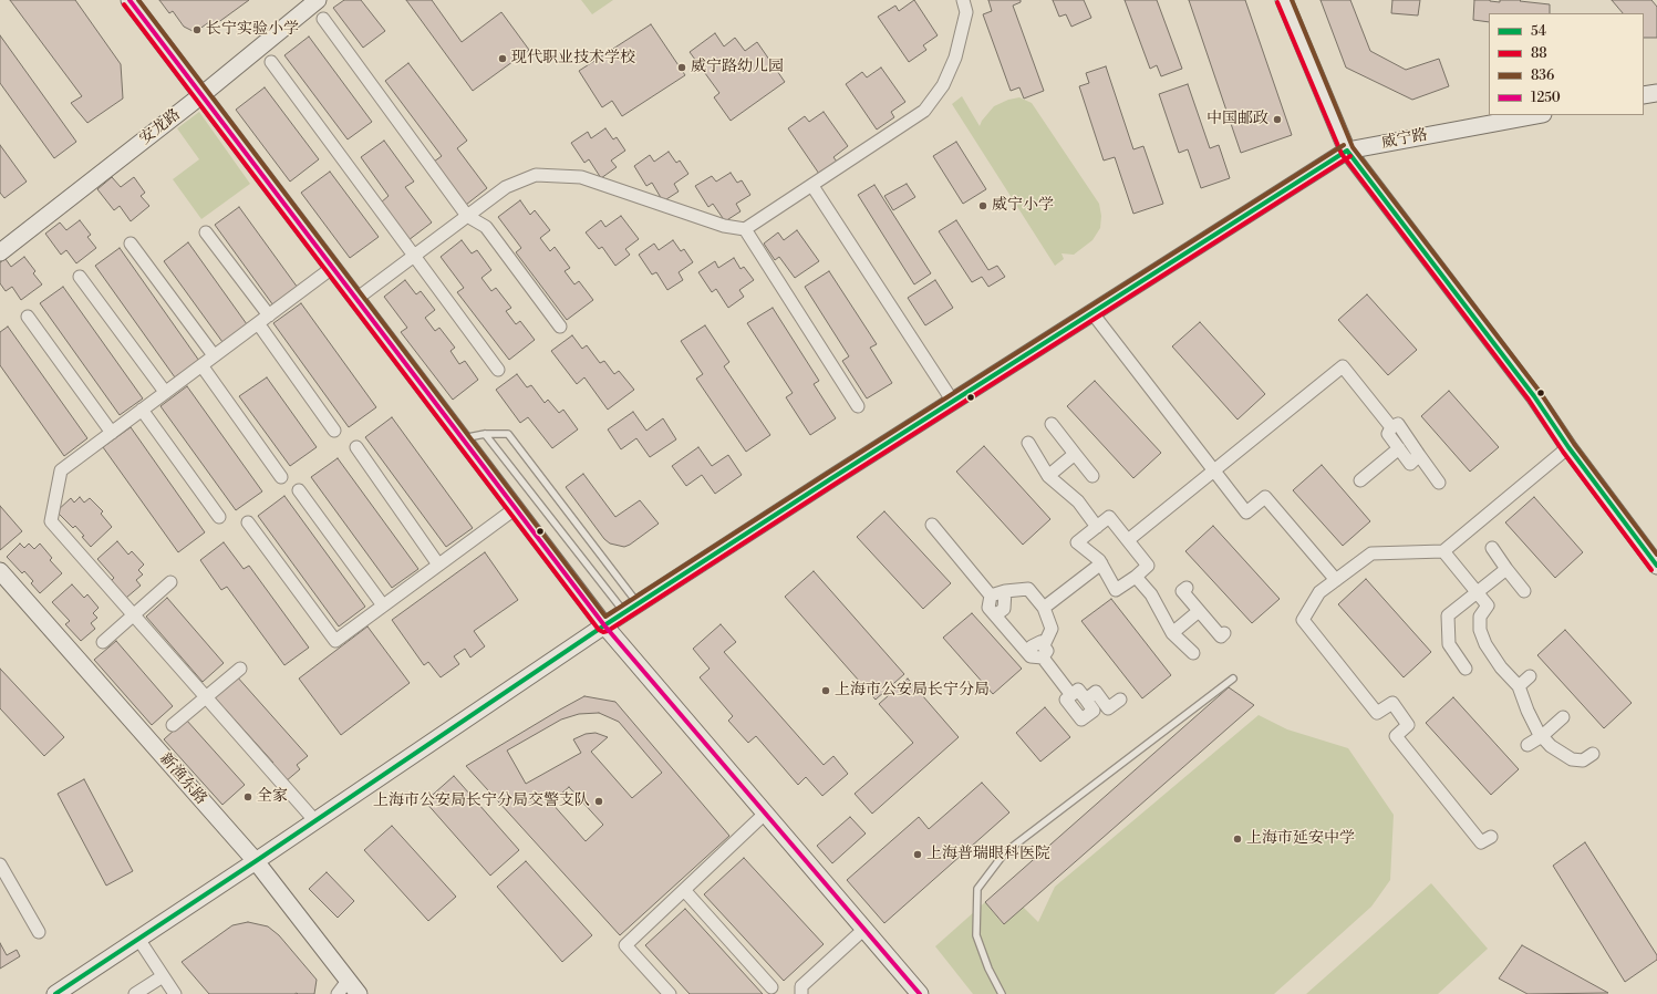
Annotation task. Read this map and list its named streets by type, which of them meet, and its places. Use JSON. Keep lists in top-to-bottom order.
{
  "streets": {
    "street": ["安龙路", "威宁路", "新渔东路"]
  },
  "crossings": [
    ["威宁路", "新渔东路"]
  ],
  "places": [
    "长宁实验小学",
    "现代职业技术学校",
    "威宁路幼儿园",
    "中国邮政",
    "威宁小学",
    "上海市公安局长宁分局",
    "全家",
    "上海市公安局长宁分局交警支队",
    "上海市延安中学",
    "上海普瑞眼科医院"
  ],
  "lines": [
    "transit line 836",
    "transit line 1250",
    "transit line 88",
    "transit line 54"
  ],
  "legend": [
    "54",
    "88",
    "836",
    "1250"
  ]
}
